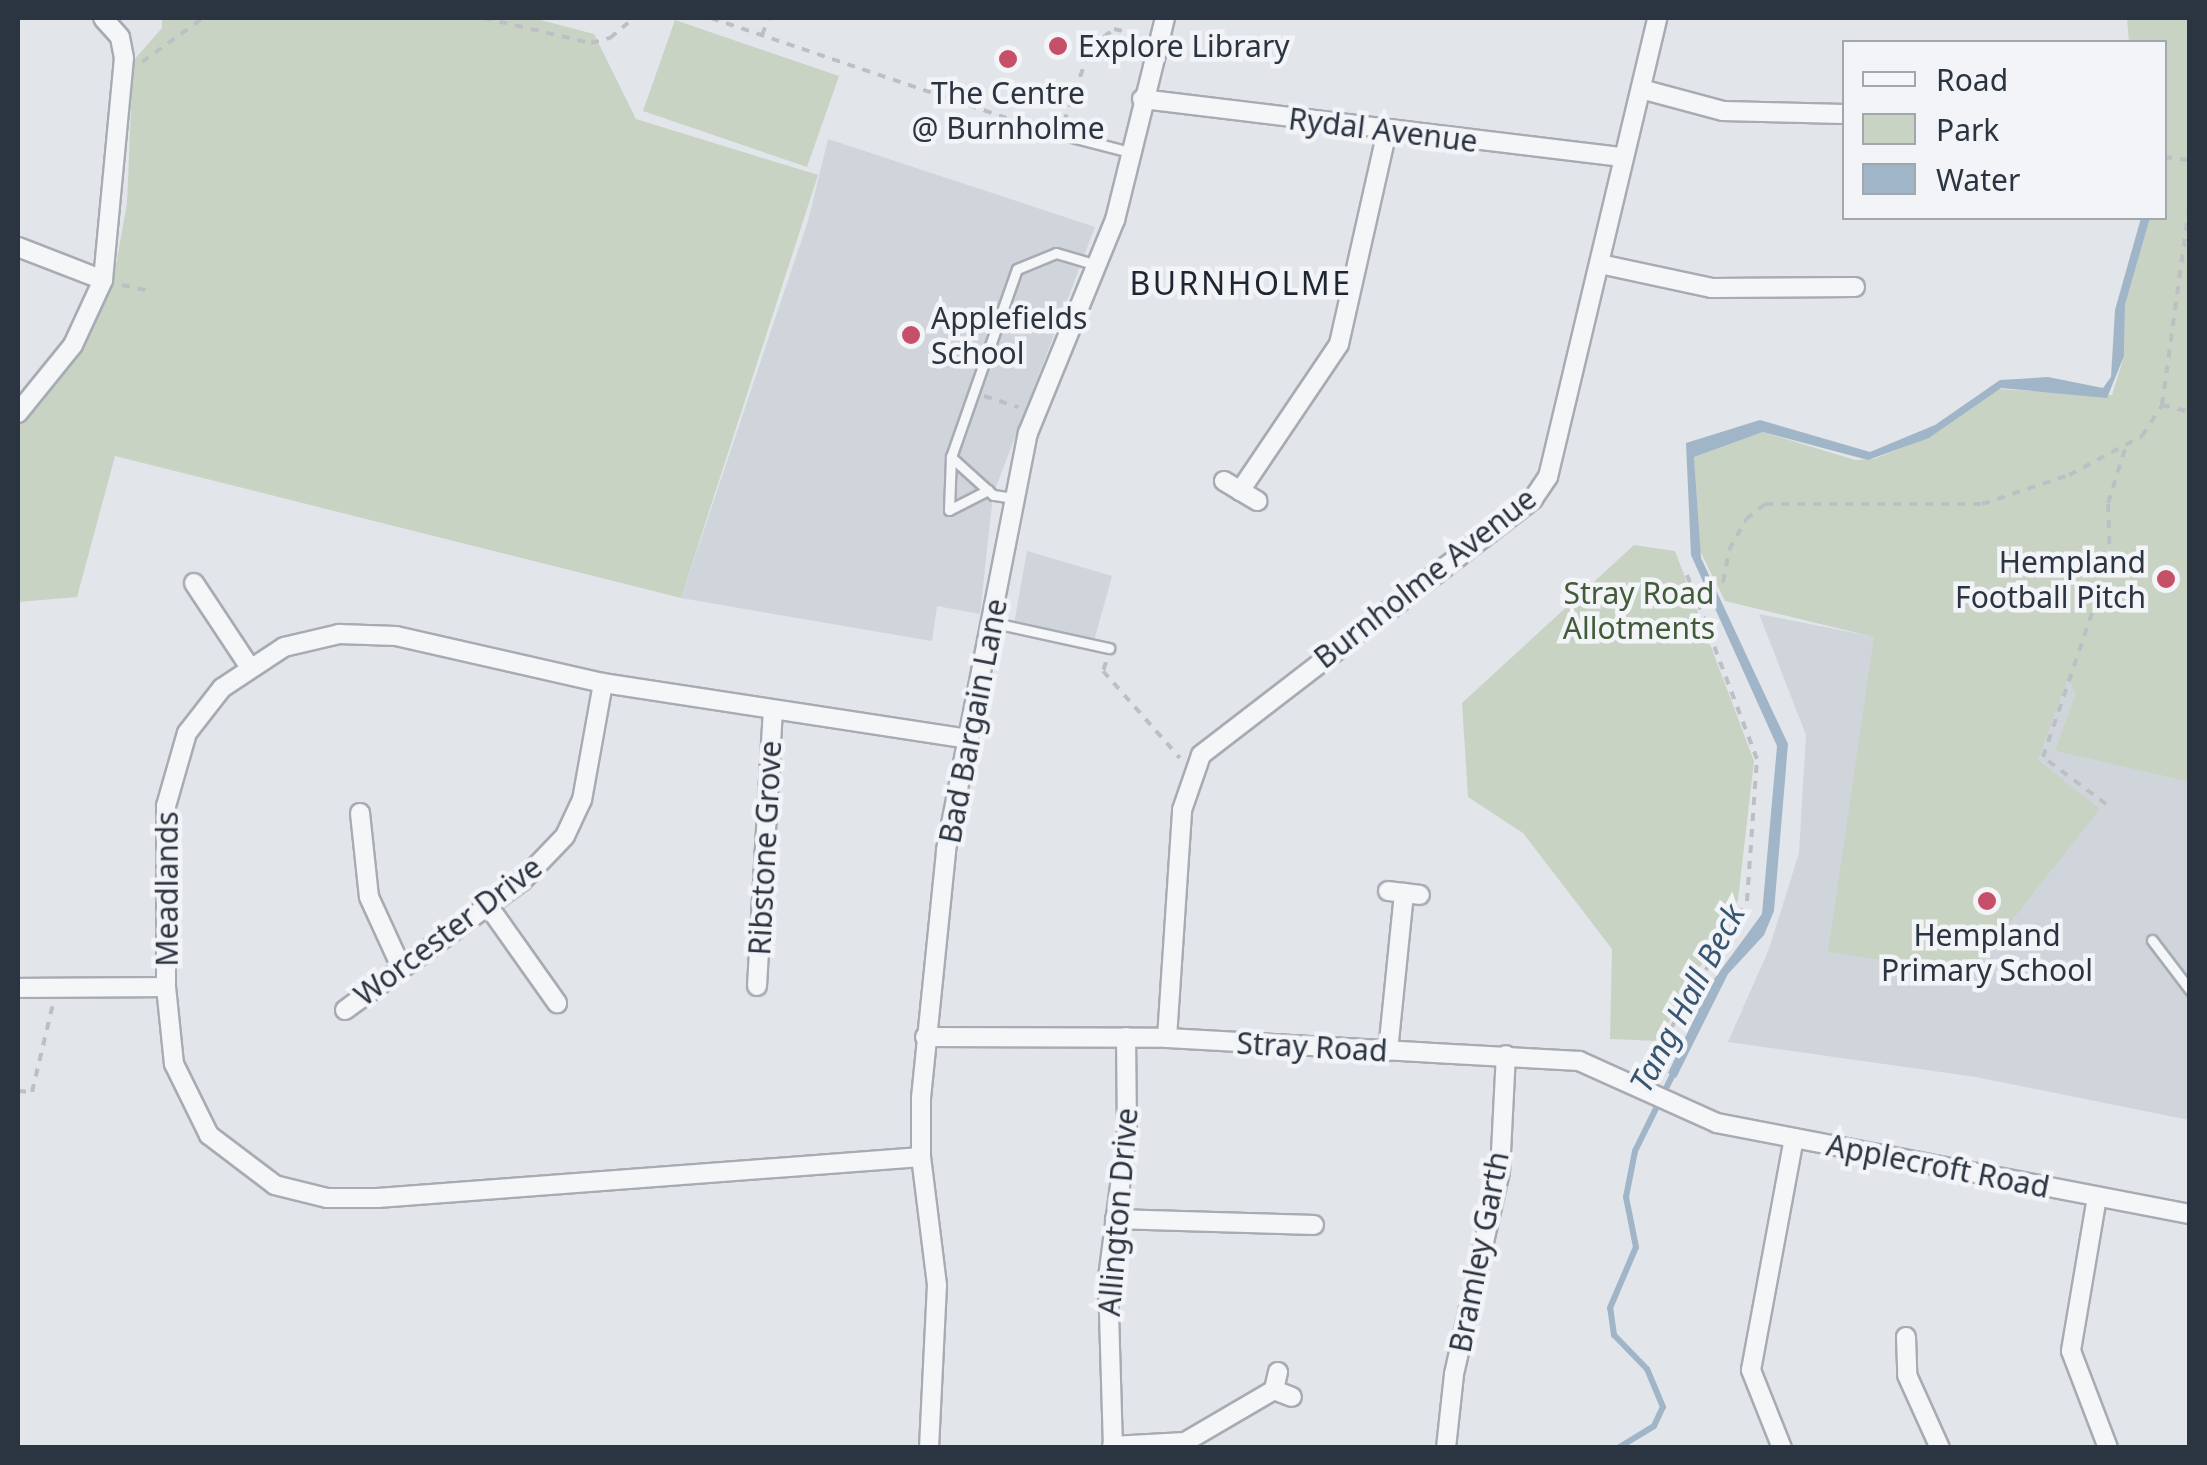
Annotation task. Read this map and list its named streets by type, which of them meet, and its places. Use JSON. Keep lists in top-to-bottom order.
{
  "streets": {
    "street": [
      "Rydal Avenue",
      "Burnholme Avenue",
      "Bad Bargain Lane",
      "Ribstone Grove",
      "Meadlands",
      "Worcester Drive",
      "Stray Road",
      "Applecroft Road",
      "Allington Drive",
      "Bramley Garth"
    ]
  },
  "crossings": [
    ["Rydal Avenue", "Burnholme Avenue"],
    ["Rydal Avenue", "Bad Bargain Lane"],
    ["Burnholme Avenue", "Stray Road"],
    ["Bad Bargain Lane", "Meadlands"],
    ["Bad Bargain Lane", "Stray Road"],
    ["Ribstone Grove", "Meadlands"],
    ["Meadlands", "Worcester Drive"],
    ["Stray Road", "Applecroft Road"],
    ["Stray Road", "Allington Drive"],
    ["Stray Road", "Bramley Garth"]
  ],
  "districts": ["BURNHOLME"],
  "water": ["Tang Hall Beck"],
  "parks": ["Stray Road Allotments"],
  "places": [
    "Explore Library",
    "The Centre @ Burnholme",
    "Applefields School",
    "Hempland Football Pitch",
    "Hempland Primary School"
  ],
  "legend": ["Road", "Park", "Water"]
}
